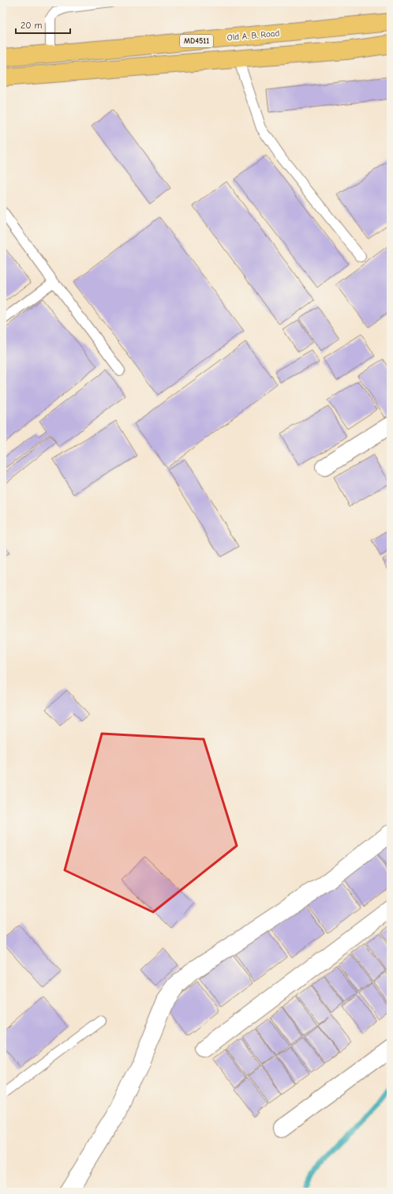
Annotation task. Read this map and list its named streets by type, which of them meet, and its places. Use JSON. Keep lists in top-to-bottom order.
{
  "streets": {
    "main road": ["Old A. B. Road", "MD4511"]
  },
  "scale_bar": "20 m"
}
